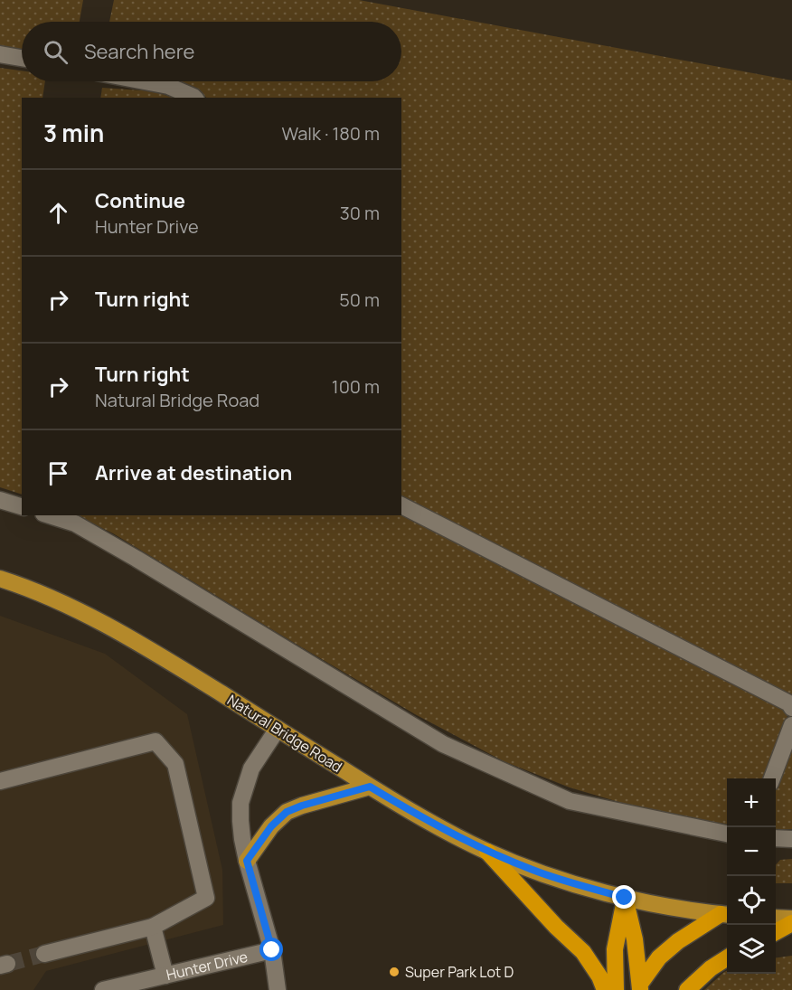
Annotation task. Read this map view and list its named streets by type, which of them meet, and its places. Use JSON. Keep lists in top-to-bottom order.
{
  "streets": {
    "main road": ["Natural Bridge Road"],
    "street": ["Hunter Drive"]
  },
  "places": ["Super Park Lot D"],
  "page": {
    "search": "Search here",
    "heading": ["3 min", "Walk · 180 m"],
    "list": [
      ["Continue", "Hunter Drive", "30 m"],
      ["Turn right", "50 m"],
      ["Turn right", "Natural Bridge Road", "100 m"],
      "Arrive at destination"
    ],
    "map_buttons": ["+", "−"]
  }
}
